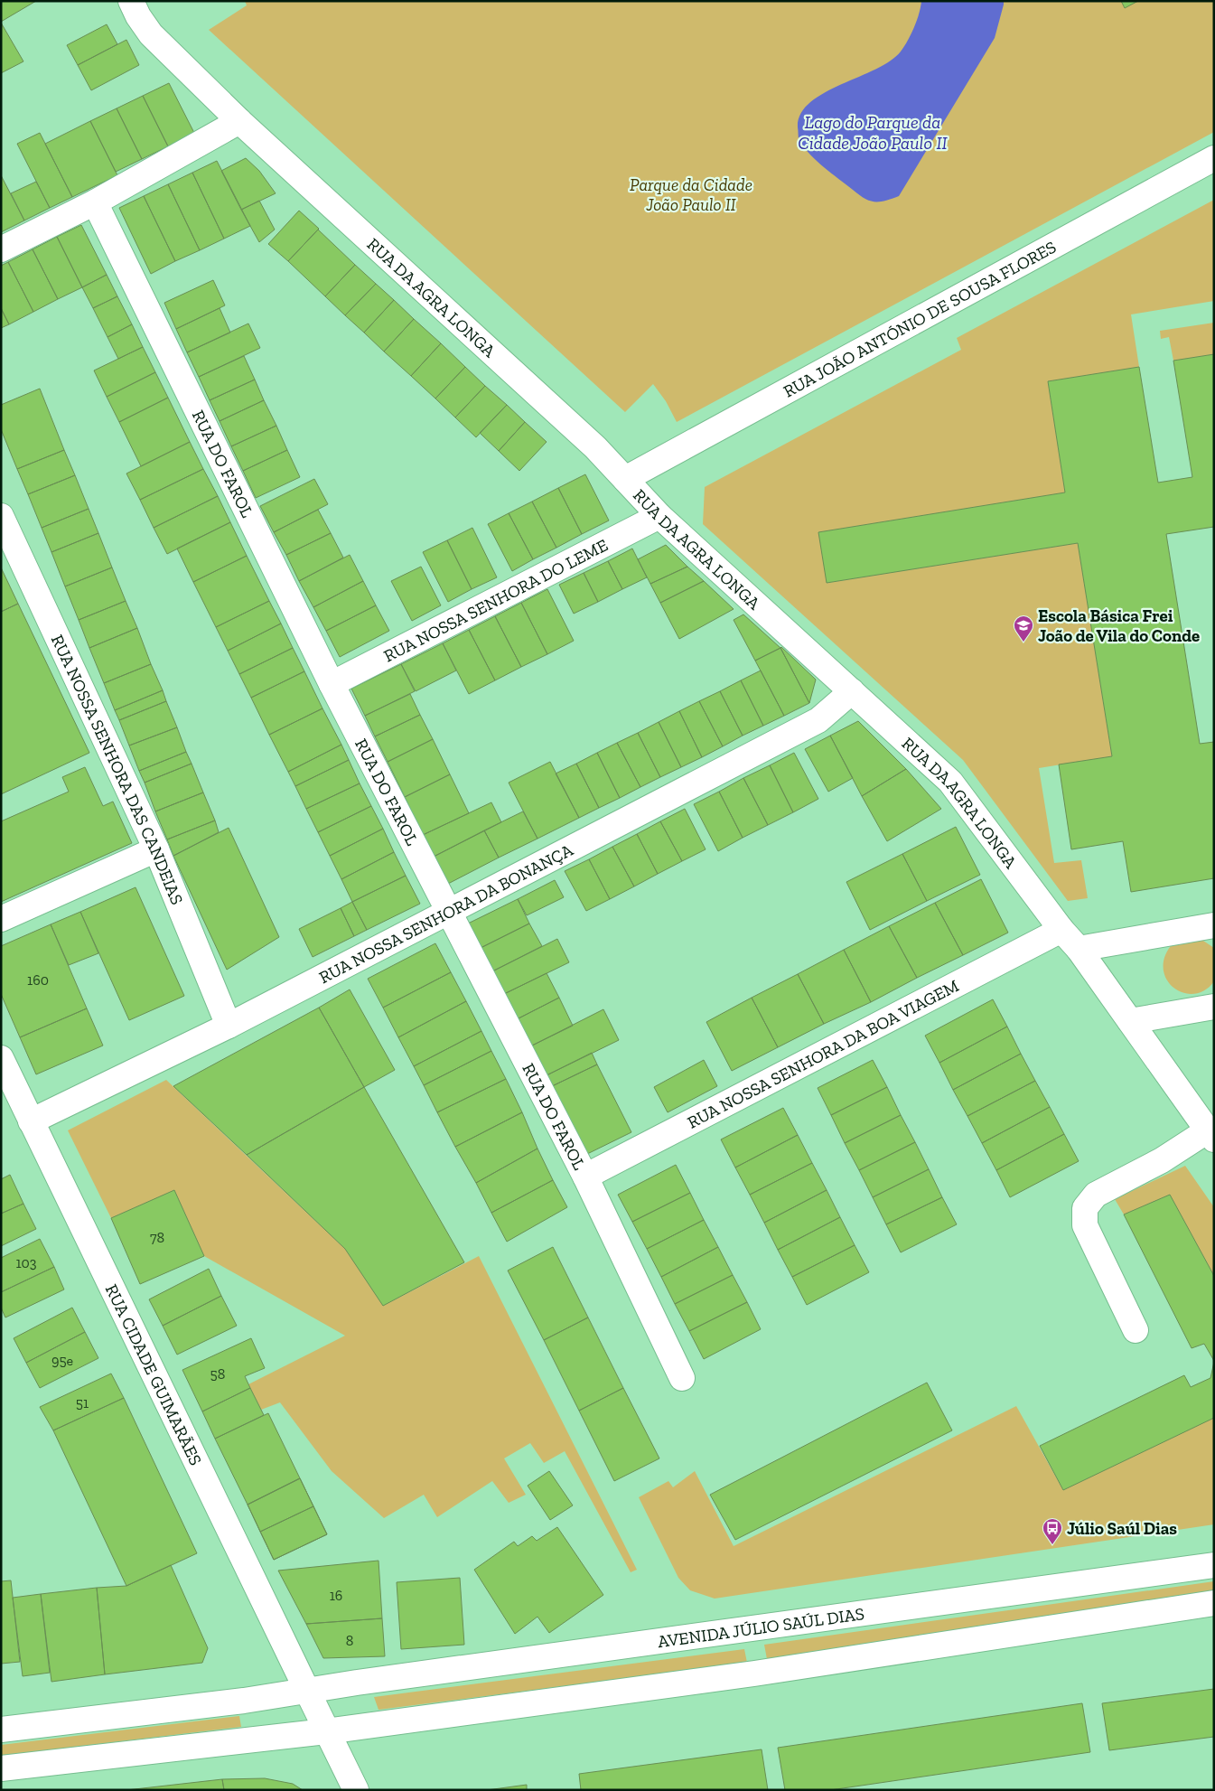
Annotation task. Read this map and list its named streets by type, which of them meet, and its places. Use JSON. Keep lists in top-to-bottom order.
{
  "streets": {
    "street": [
      "RUA DA AGRA LONGA",
      "RUA JOÃO ANTÓNIO DE SOUSA FLORES",
      "RUA DO FAROL",
      "RUA NOSSA SENHORA DO LEME",
      "RUA NOSSA SENHORA DAS CANDEIAS",
      "RUA NOSSA SENHORA DA BONANÇA",
      "RUA NOSSA SENHORA DA BOA VIAGEM",
      "RUA CIDADE GUIMARÃES",
      "AVENIDA JÚLIO SAÚL DIAS"
    ]
  },
  "crossings": [
    ["RUA DA AGRA LONGA", "RUA JOÃO ANTÓNIO DE SOUSA FLORES"],
    ["RUA DA AGRA LONGA", "RUA NOSSA SENHORA DO LEME"],
    ["RUA DA AGRA LONGA", "RUA NOSSA SENHORA DA BONANÇA"],
    ["RUA DA AGRA LONGA", "RUA NOSSA SENHORA DA BOA VIAGEM"],
    ["RUA DO FAROL", "RUA NOSSA SENHORA DO LEME"],
    ["RUA DO FAROL", "RUA NOSSA SENHORA DA BONANÇA"],
    ["RUA DO FAROL", "RUA NOSSA SENHORA DA BOA VIAGEM"],
    ["RUA NOSSA SENHORA DAS CANDEIAS", "RUA NOSSA SENHORA DA BONANÇA"],
    ["RUA NOSSA SENHORA DA BONANÇA", "RUA CIDADE GUIMARÃES"],
    ["RUA CIDADE GUIMARÃES", "AVENIDA JÚLIO SAÚL DIAS"]
  ],
  "water": ["Lago do Parque da Cidade João Paulo II"],
  "parks": ["Parque da Cidade João Paulo II"],
  "places": {
    "school or university": ["Escola Básica Frei João de Vila do Conde"],
    "bus stop": ["Júlio Saúl Dias"]
  },
  "house_numbers": [
    "160",
    "78",
    "103",
    "95e",
    "58",
    "51",
    "16",
    "8"
  ]
}
